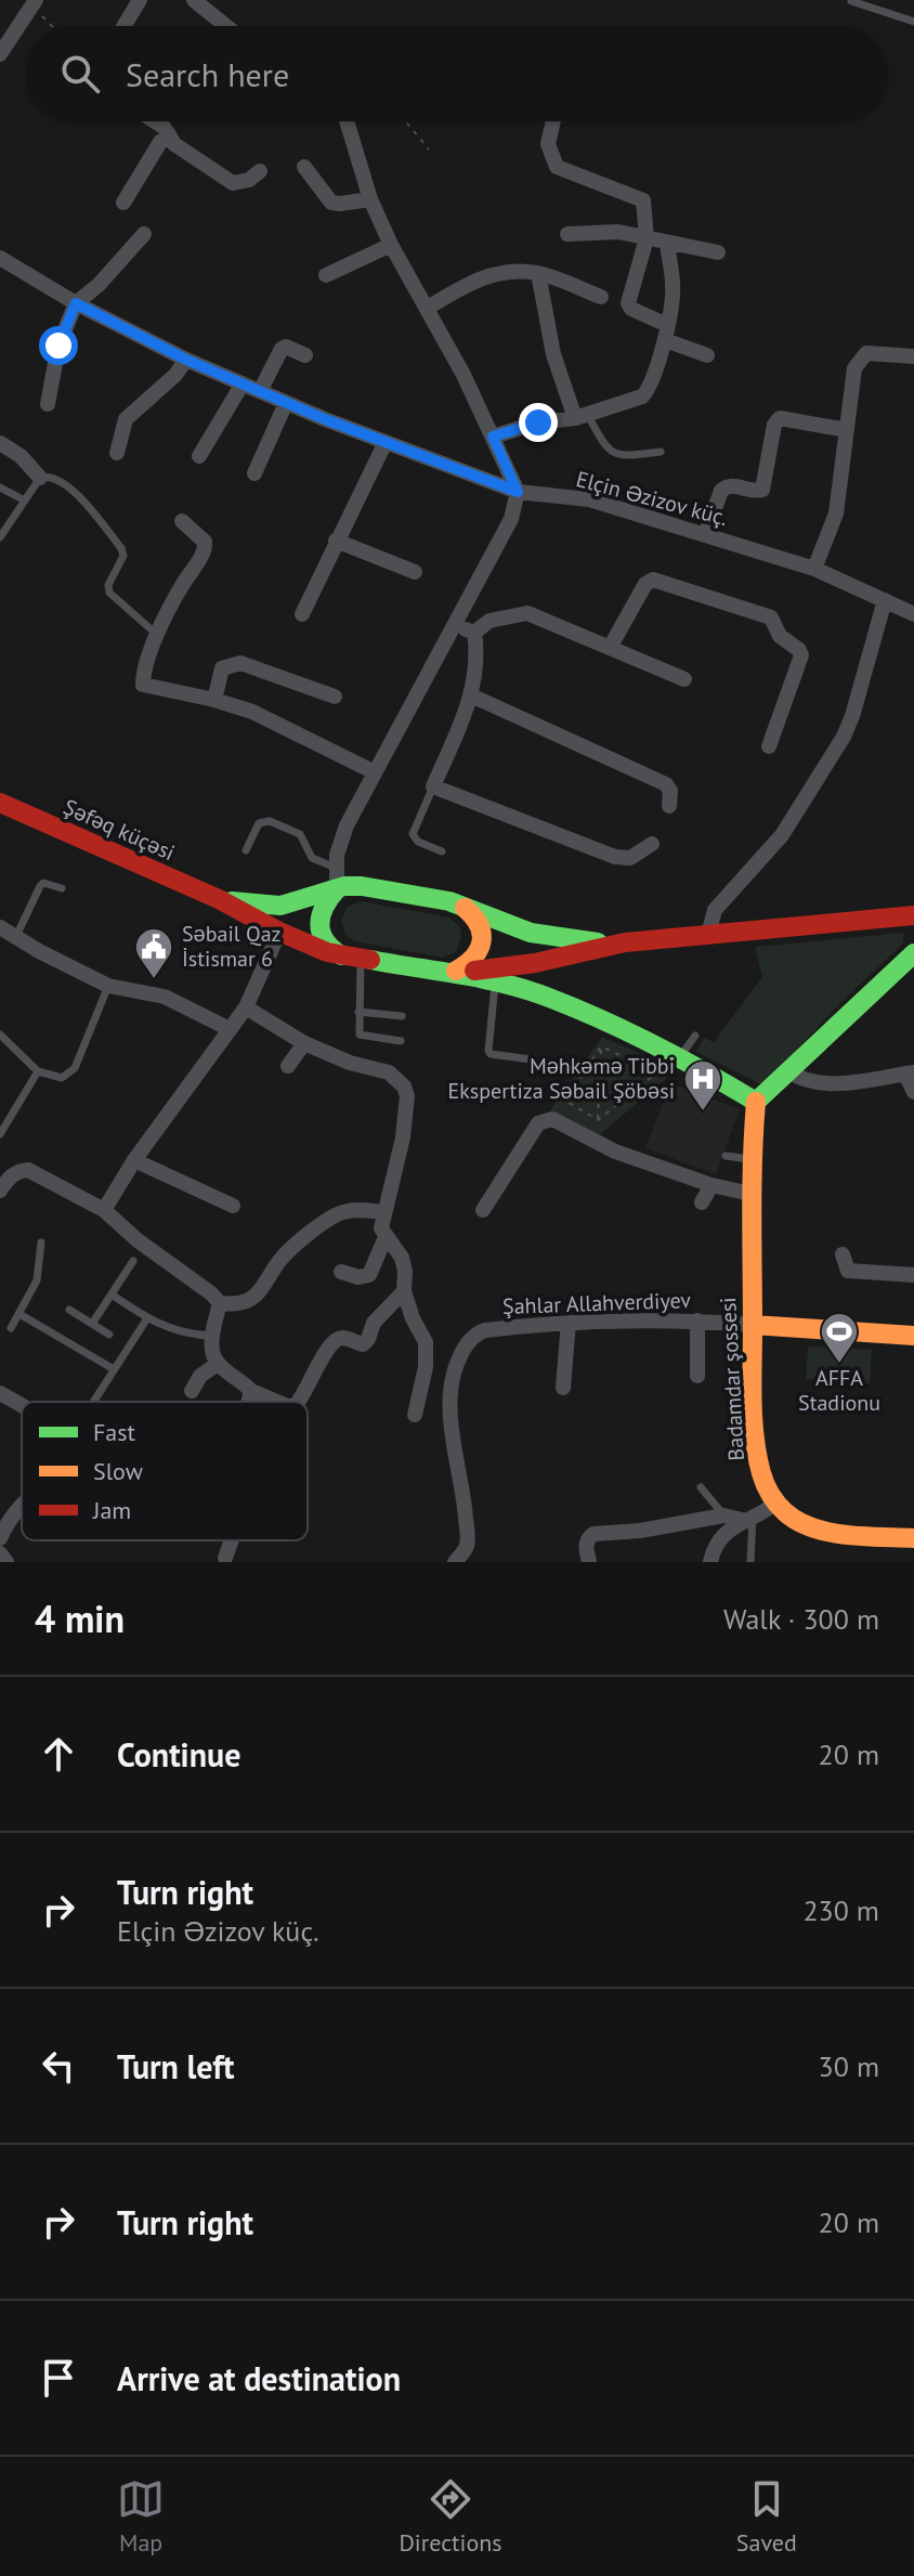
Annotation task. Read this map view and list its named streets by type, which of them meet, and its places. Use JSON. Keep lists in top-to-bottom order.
{
  "streets": {
    "main road": ["Şəfəq küçəsi", "Badamdar şossesi"],
    "street": ["Elçin Əzizov küç.", "Şahlar Allahverdiyev"]
  },
  "crossings": [
    ["Şahlar Allahverdiyev", "Badamdar şossesi"]
  ],
  "places": {
    "public building": ["Səbail Qaz İstismar 6"],
    "hospital": ["Məhkəmə Tibbi Ekspertiza Səbail Şöbəsi"],
    "sports": ["AFFA Stadionu"]
  },
  "legend": ["Fast", "Slow", "Jam"],
  "page": {
    "search": "Search here",
    "heading": ["4 min", "Walk · 300 m"],
    "list": [
      ["Continue", "20 m"],
      ["Turn right", "Elçin Əzizov küç.", "230 m"],
      ["Turn left", "30 m"],
      ["Turn right", "20 m"],
      "Arrive at destination"
    ],
    "nav": ["Map", "Directions", "Saved"]
  }
}
